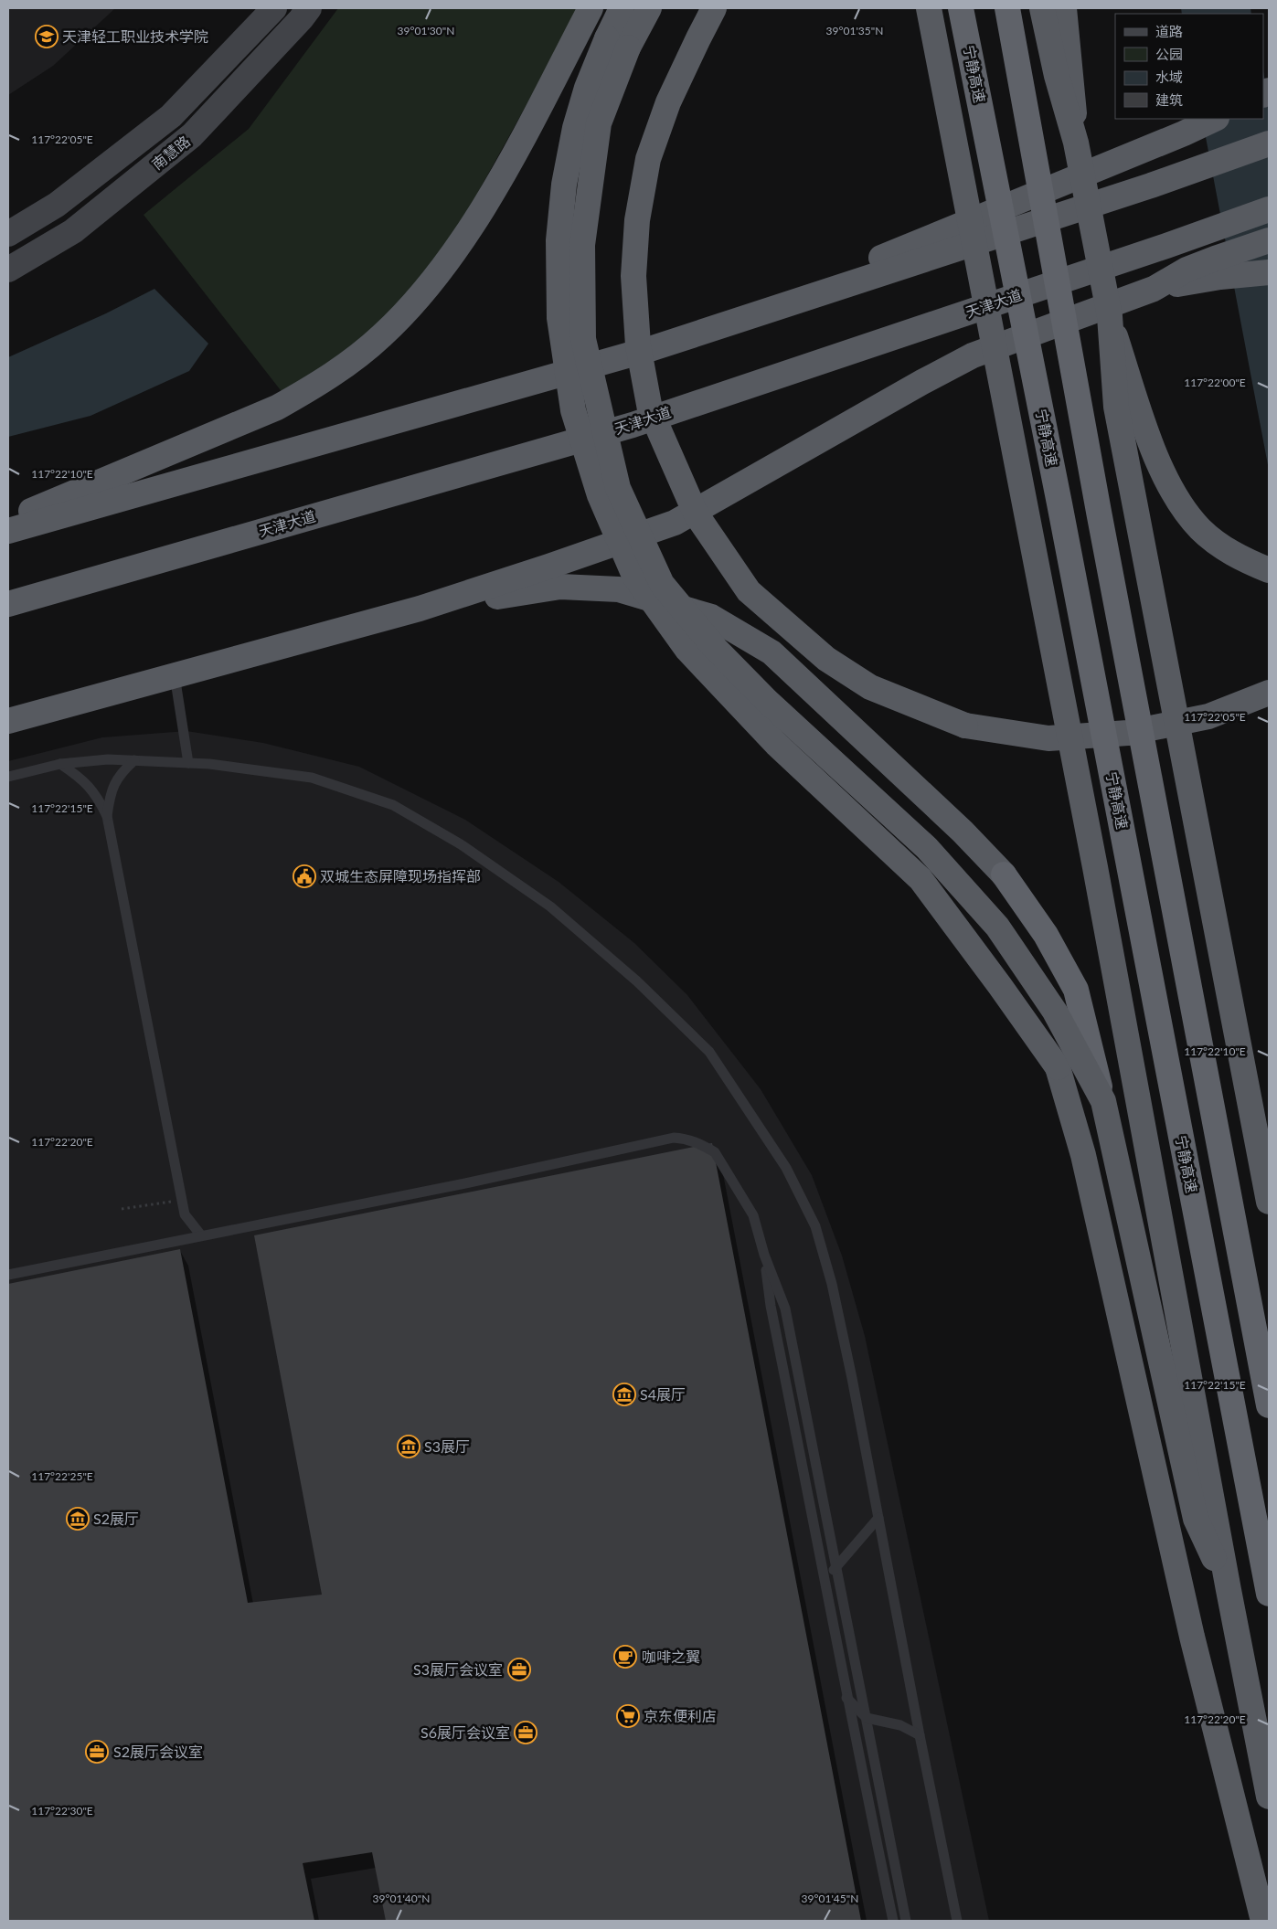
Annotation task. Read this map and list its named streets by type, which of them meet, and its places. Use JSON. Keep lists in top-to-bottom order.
{
  "streets": {
    "highway": ["宁静高速", "天津大道"],
    "main road": ["南慧路"]
  },
  "places": {
    "school or university": ["天津轻工职业技术学院"],
    "public building": ["双城生态屏障现场指挥部"],
    "museum": ["S4展厅", "S3展厅", "S2展厅"],
    "cafe": ["咖啡之翼"],
    "office": ["S3展厅会议室", "S6展厅会议室", "S2展厅会议室"],
    "supermarket": ["京东便利店"]
  },
  "legend": [
    "道路",
    "公园",
    "水域",
    "建筑"
  ],
  "coordinates": [
    "39°01'30\"N",
    "39°01'35\"N",
    "117°22'05\"E",
    "117°22'00\"E",
    "117°22'10\"E",
    "117°22'15\"E",
    "117°22'20\"E",
    "117°22'25\"E",
    "117°22'30\"E",
    "39°01'40\"N",
    "39°01'45\"N"
  ]
}
